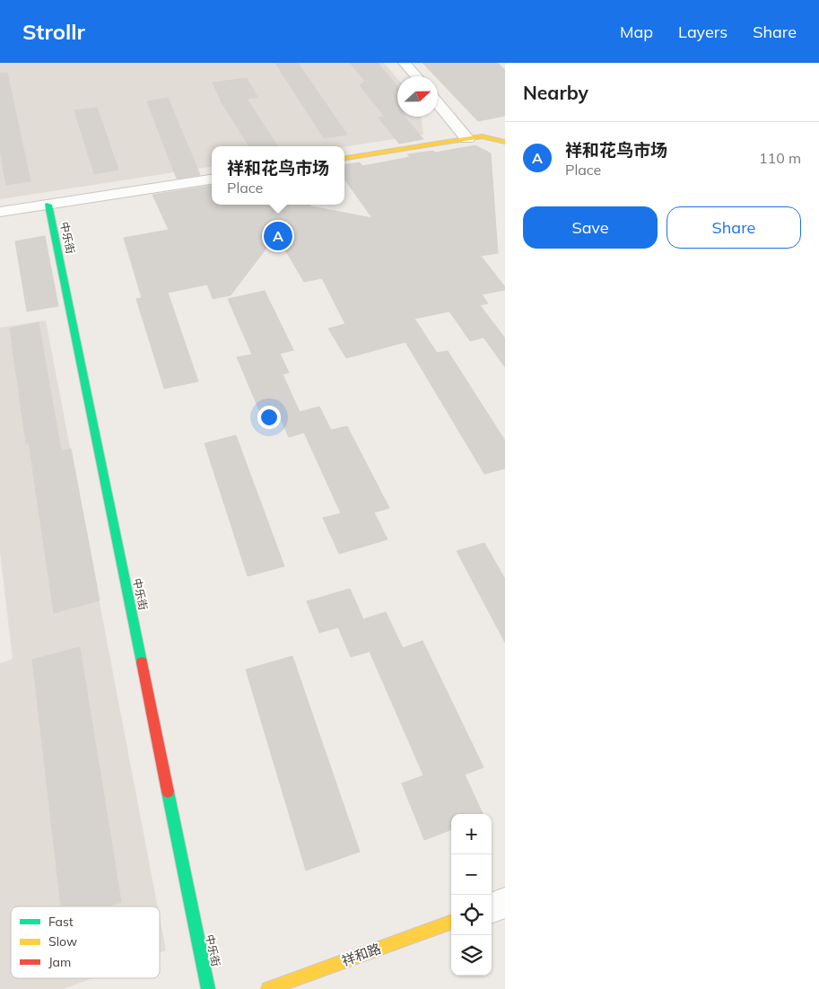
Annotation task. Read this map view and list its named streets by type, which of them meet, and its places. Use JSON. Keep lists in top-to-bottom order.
{
  "streets": {
    "street": ["中乐街", "祥和路"]
  },
  "legend": ["Fast", "Slow", "Jam"],
  "north": "right",
  "page": {
    "header": "Strollr",
    "nav": ["Map", "Layers", "Share"],
    "heading": "Nearby",
    "list": [
      {
        "mark": "A",
        "name": "祥和花鸟市场",
        "note": "Place",
        "value": "110 m"
      }
    ],
    "popup": ["祥和花鸟市场", "Place"],
    "buttons": ["Save", "Share"],
    "pins": "A",
    "map_buttons": ["+", "−"]
  }
}
